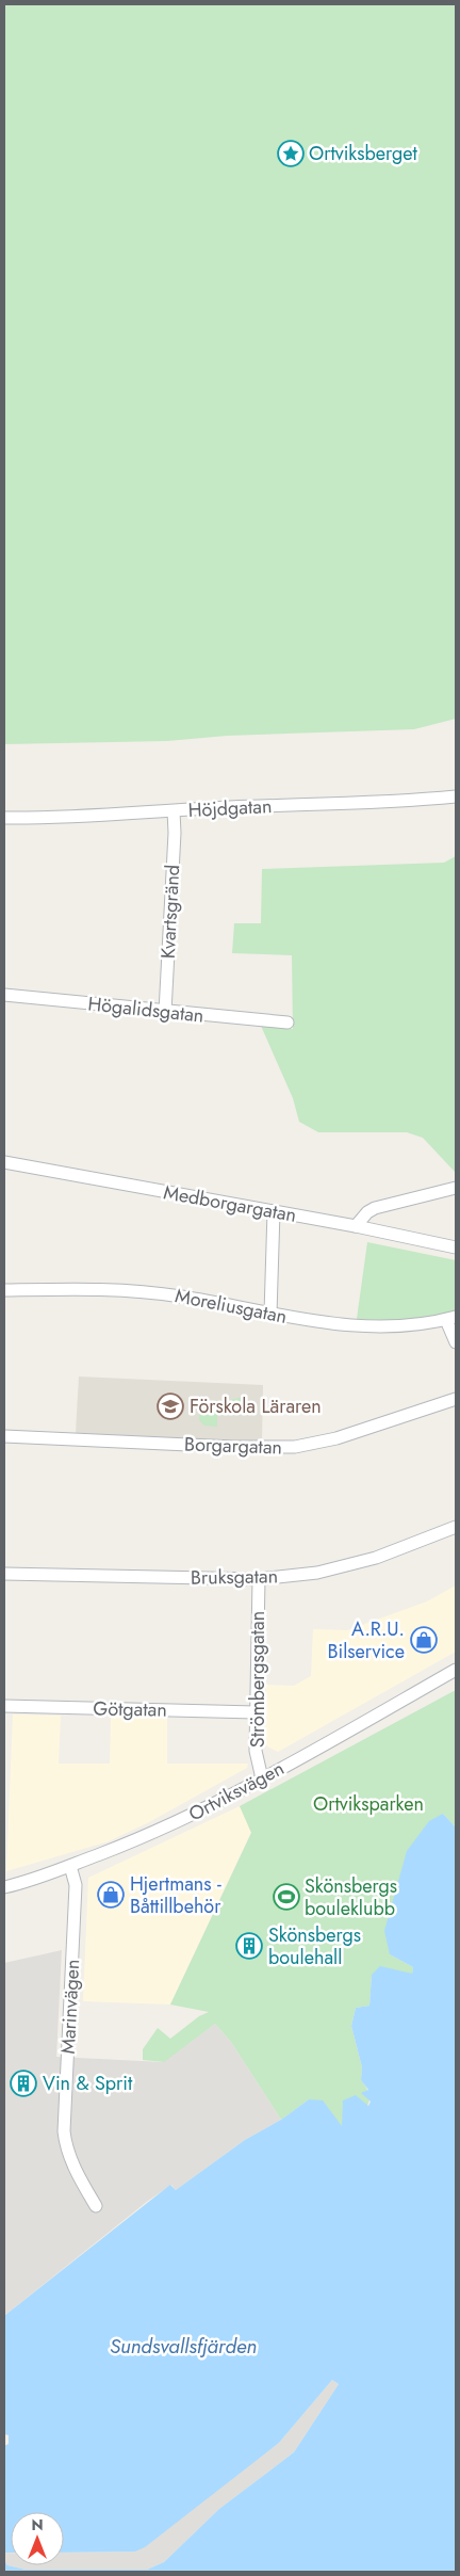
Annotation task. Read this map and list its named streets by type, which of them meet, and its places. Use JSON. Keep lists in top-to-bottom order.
{
  "streets": {
    "street": [
      "Höjdgatan",
      "Kvartsgränd",
      "Högalidsgatan",
      "Medborgargatan",
      "Moreliusgatan",
      "Borgargatan",
      "Bruksgatan",
      "Strömbergsgatan",
      "Götgatan",
      "Ortviksvägen",
      "Marinvägen"
    ]
  },
  "crossings": [
    ["Höjdgatan", "Kvartsgränd"],
    ["Kvartsgränd", "Högalidsgatan"],
    ["Bruksgatan", "Strömbergsgatan"],
    ["Strömbergsgatan", "Götgatan"],
    ["Strömbergsgatan", "Ortviksvägen"],
    ["Ortviksvägen", "Marinvägen"]
  ],
  "water": ["Sundsvallsfjärden"],
  "parks": ["Ortviksparken"],
  "places": {
    "place": ["Ortviksberget"],
    "school or university": ["Förskola Läraren"],
    "shop": ["A.R.U. Bilservice", "Hjertmans - Båttillbehör"],
    "sports": ["Skönsbergs bouleklubb"],
    "building": ["Skönsbergs boulehall", "Vin & Sprit"]
  },
  "north": "top"
}
